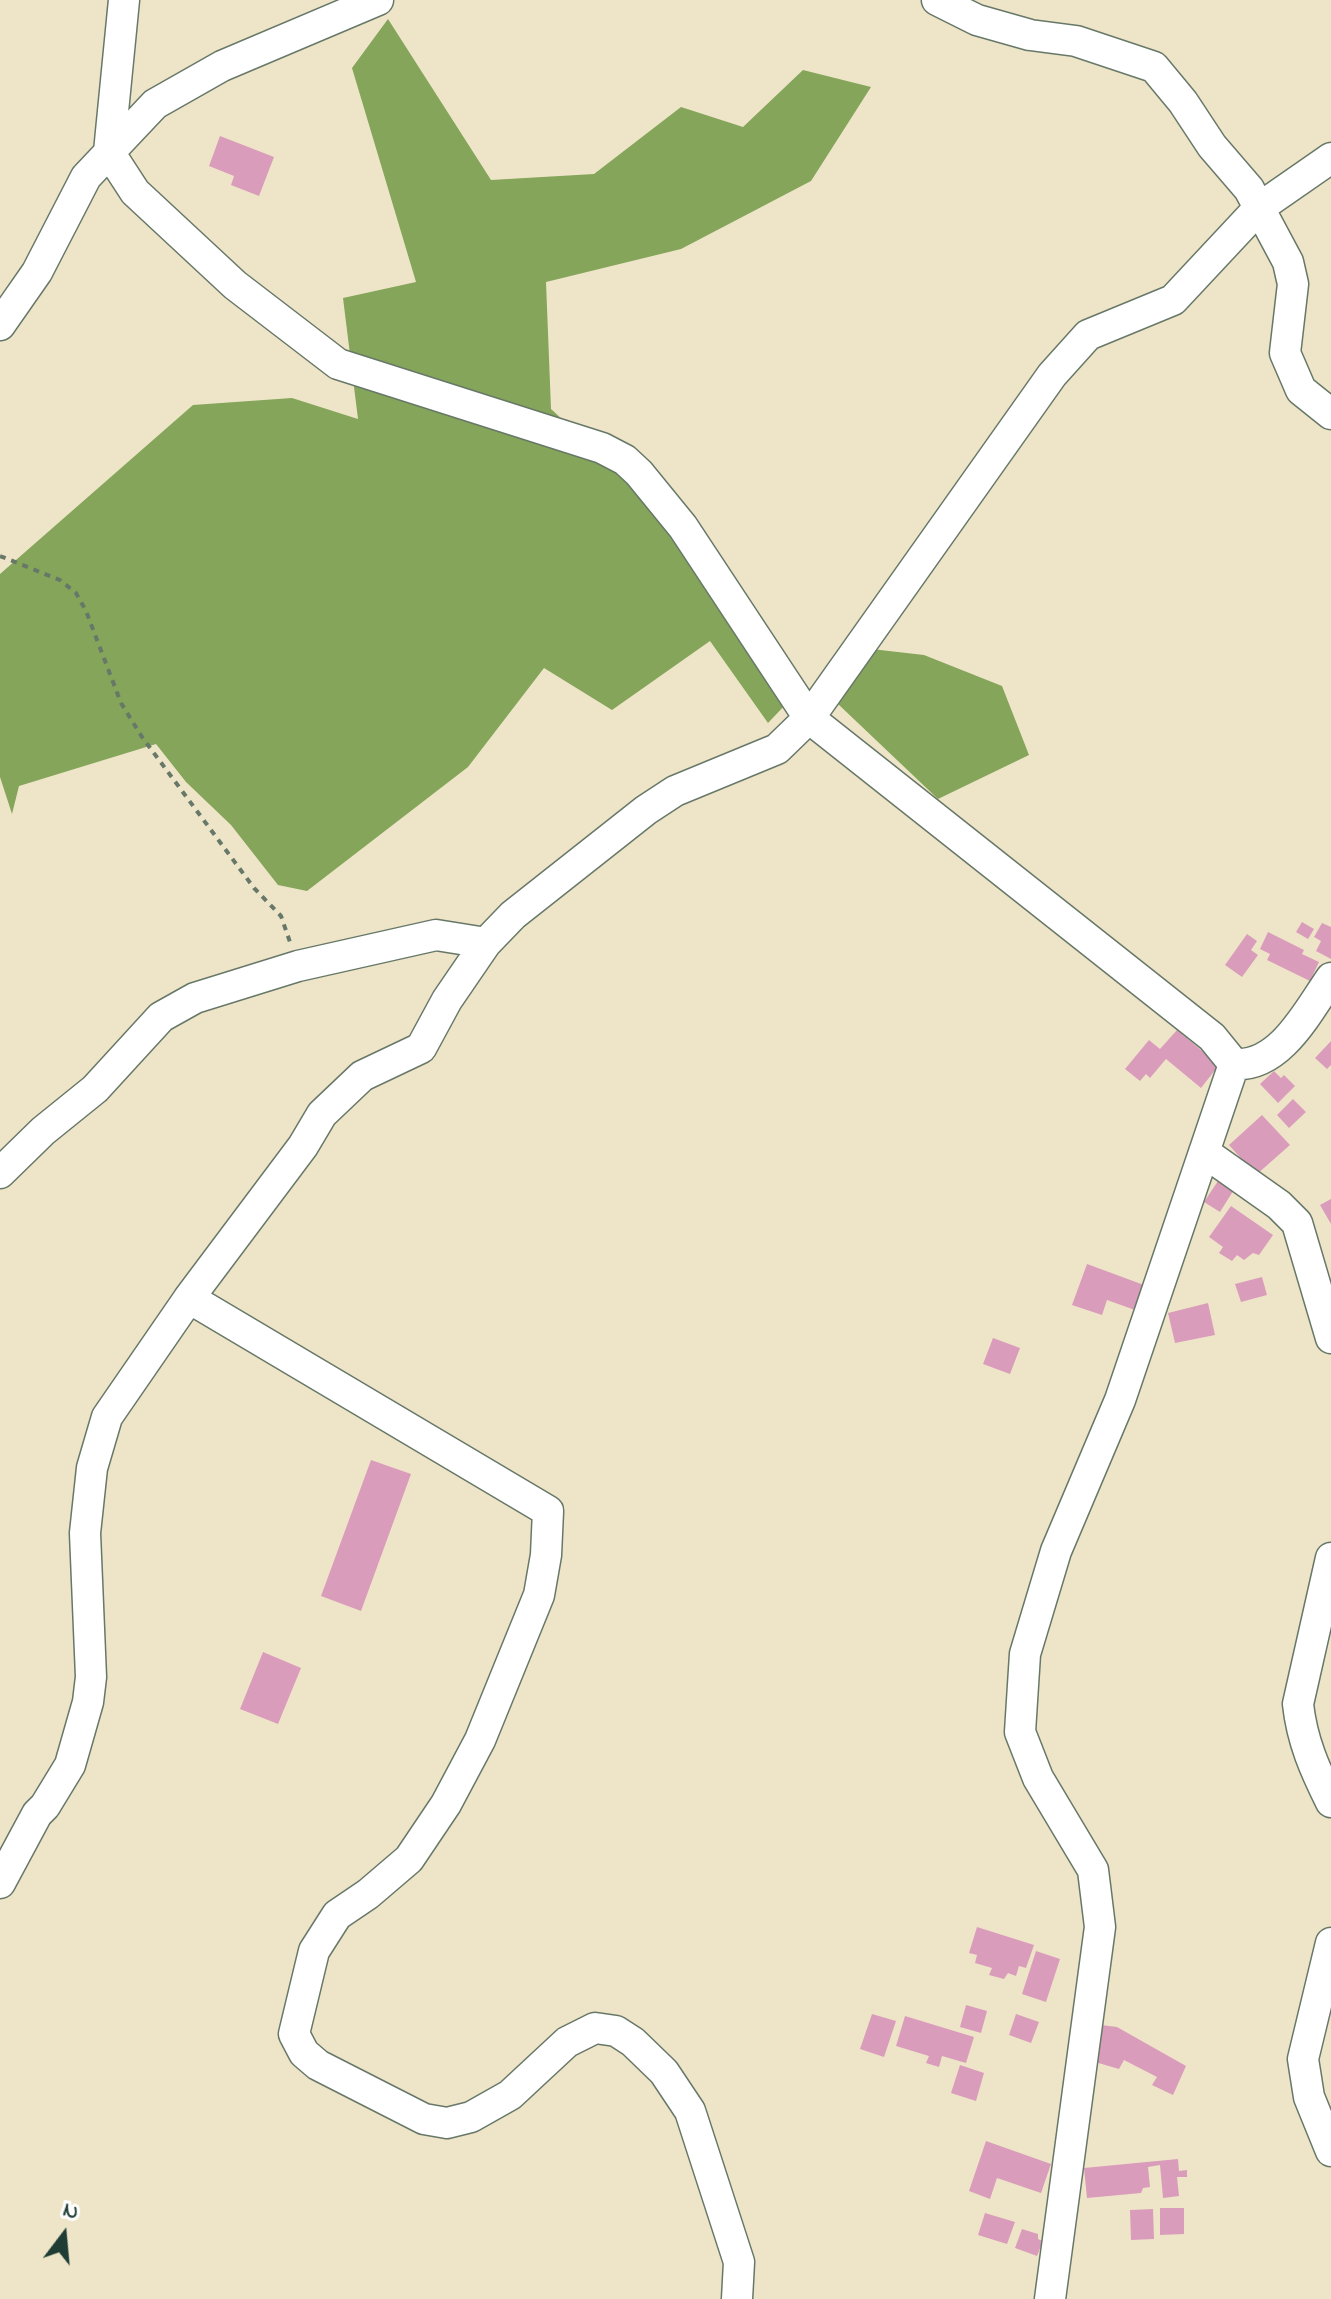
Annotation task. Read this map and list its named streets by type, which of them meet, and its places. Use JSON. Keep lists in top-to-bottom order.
{
  "north": "top"
}
